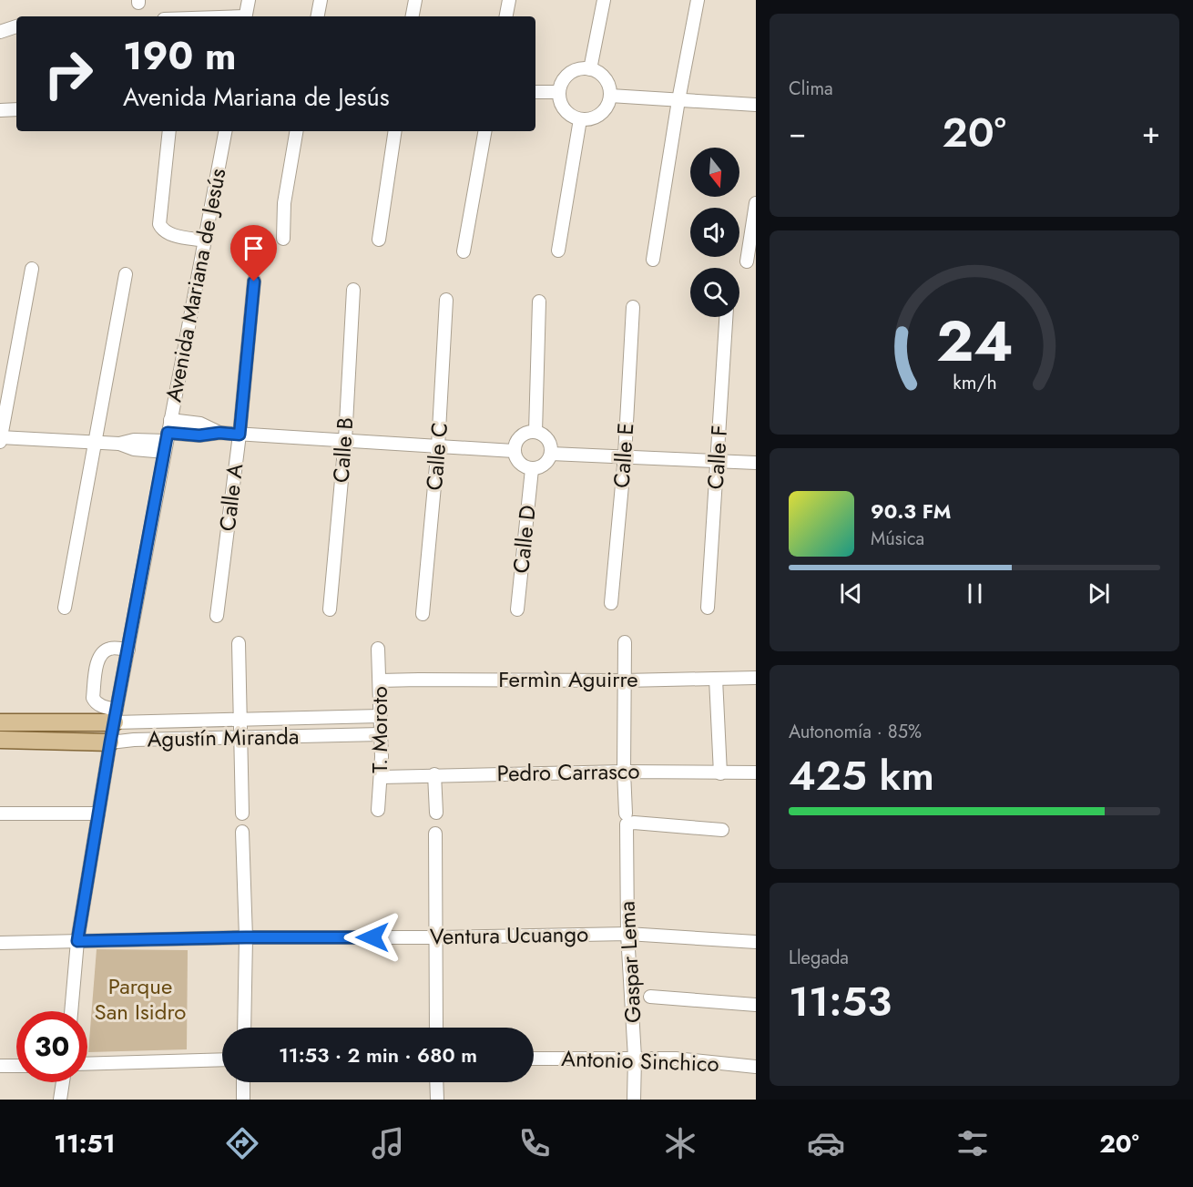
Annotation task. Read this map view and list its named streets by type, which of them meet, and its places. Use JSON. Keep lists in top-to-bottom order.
{
  "streets": {
    "main road": ["Agustín Miranda"],
    "street": [
      "Avenida Mariana de Jesús",
      "Calle B",
      "Calle E",
      "Calle C",
      "Calle F",
      "Calle A",
      "Calle D",
      "Fermìn Aguirre",
      "T. Moroto",
      "Pedro Carrasco",
      "Ventura Ucuango",
      "Gaspar Lema",
      "Antonio Sinchico"
    ]
  },
  "crossings": [
    ["Avenida Mariana de Jesús", "Agustín Miranda"],
    ["Avenida Mariana de Jesús", "Ventura Ucuango"],
    ["Fermìn Aguirre", "T. Moroto"],
    ["Fermìn Aguirre", "Gaspar Lema"],
    ["T. Moroto", "Agustín Miranda"],
    ["T. Moroto", "Pedro Carrasco"],
    ["Pedro Carrasco", "Gaspar Lema"],
    ["Ventura Ucuango", "Gaspar Lema"],
    ["Gaspar Lema", "Antonio Sinchico"]
  ],
  "parks": ["Parque San Isidro"],
  "north": "bottom",
  "page": {
    "tile": [
      "Clima",
      ["Autonomía · 85%", "425 km"],
      ["Llegada", "11:53"]
    ],
    "turn": ["190 m", "Avenida Mariana de Jesús"],
    "heat": ["−", "20°", "+"],
    "song": ["90.3 FM", "Música"],
    "limit": "30",
    "trip": "11:53 · 2 min · 680 m",
    "tabs": ["11:51", "20°"],
    "gauge": ["24", "km/h"]
  }
}
